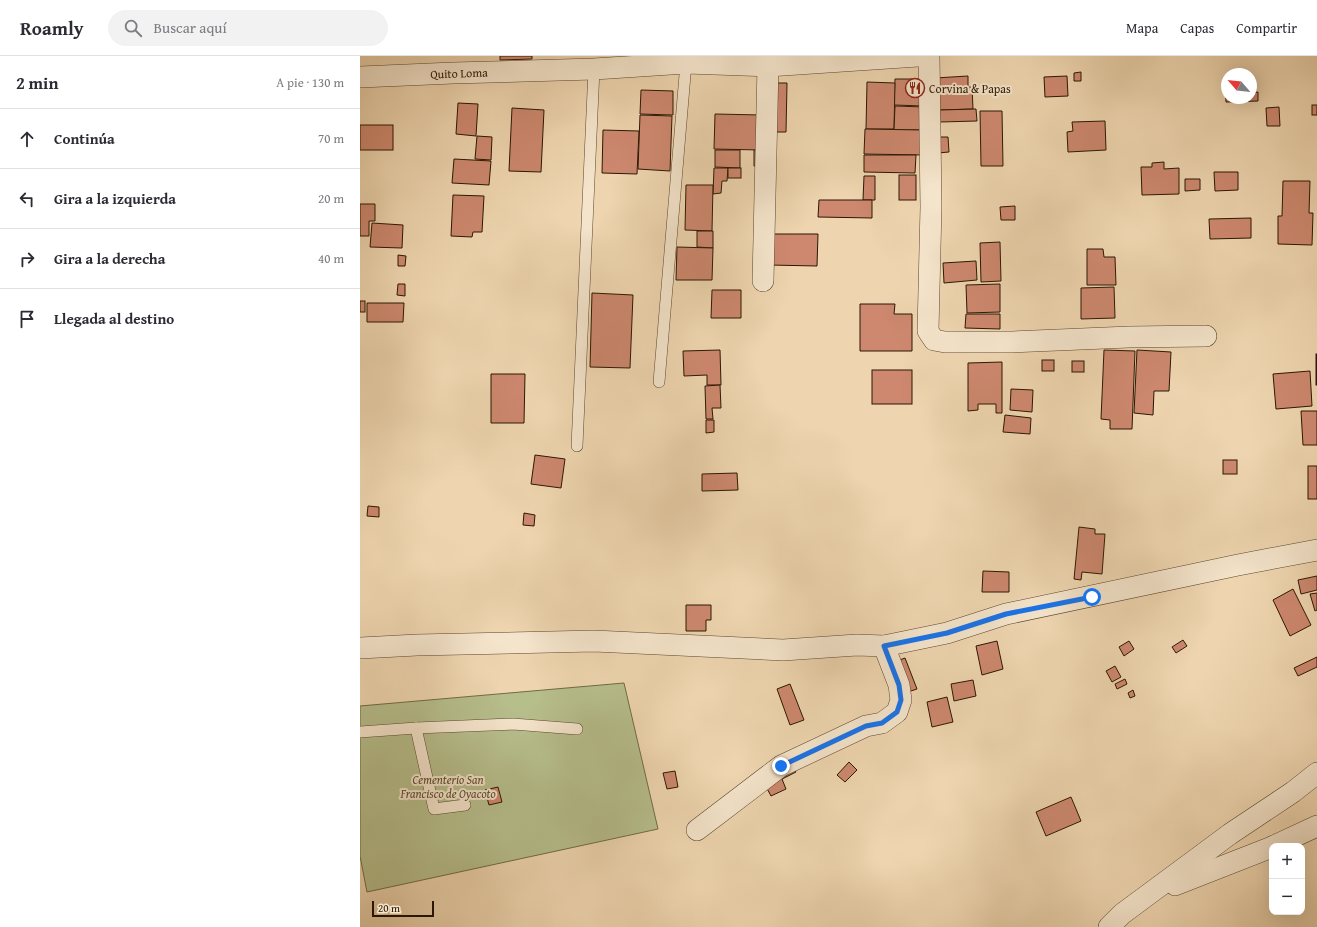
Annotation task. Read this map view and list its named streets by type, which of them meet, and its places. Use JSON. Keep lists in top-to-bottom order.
{
  "streets": {
    "street": ["Quito Loma"]
  },
  "parks": ["Cementerio San Francisco de Oyacoto"],
  "places": {
    "restaurant": ["Corvina & Papas"]
  },
  "scale_bar": "20 m",
  "north": "top left",
  "page": {
    "header": "Roamly",
    "search": "Buscar aquí",
    "nav": ["Mapa", "Capas", "Compartir"],
    "heading": ["2 min", "A pie · 130 m"],
    "list": [
      ["Continúa", "70 m"],
      ["Gira a la izquierda", "20 m"],
      ["Gira a la derecha", "40 m"],
      "Llegada al destino"
    ],
    "map_buttons": ["+", "−"],
    "scale": "20 m"
  }
}
